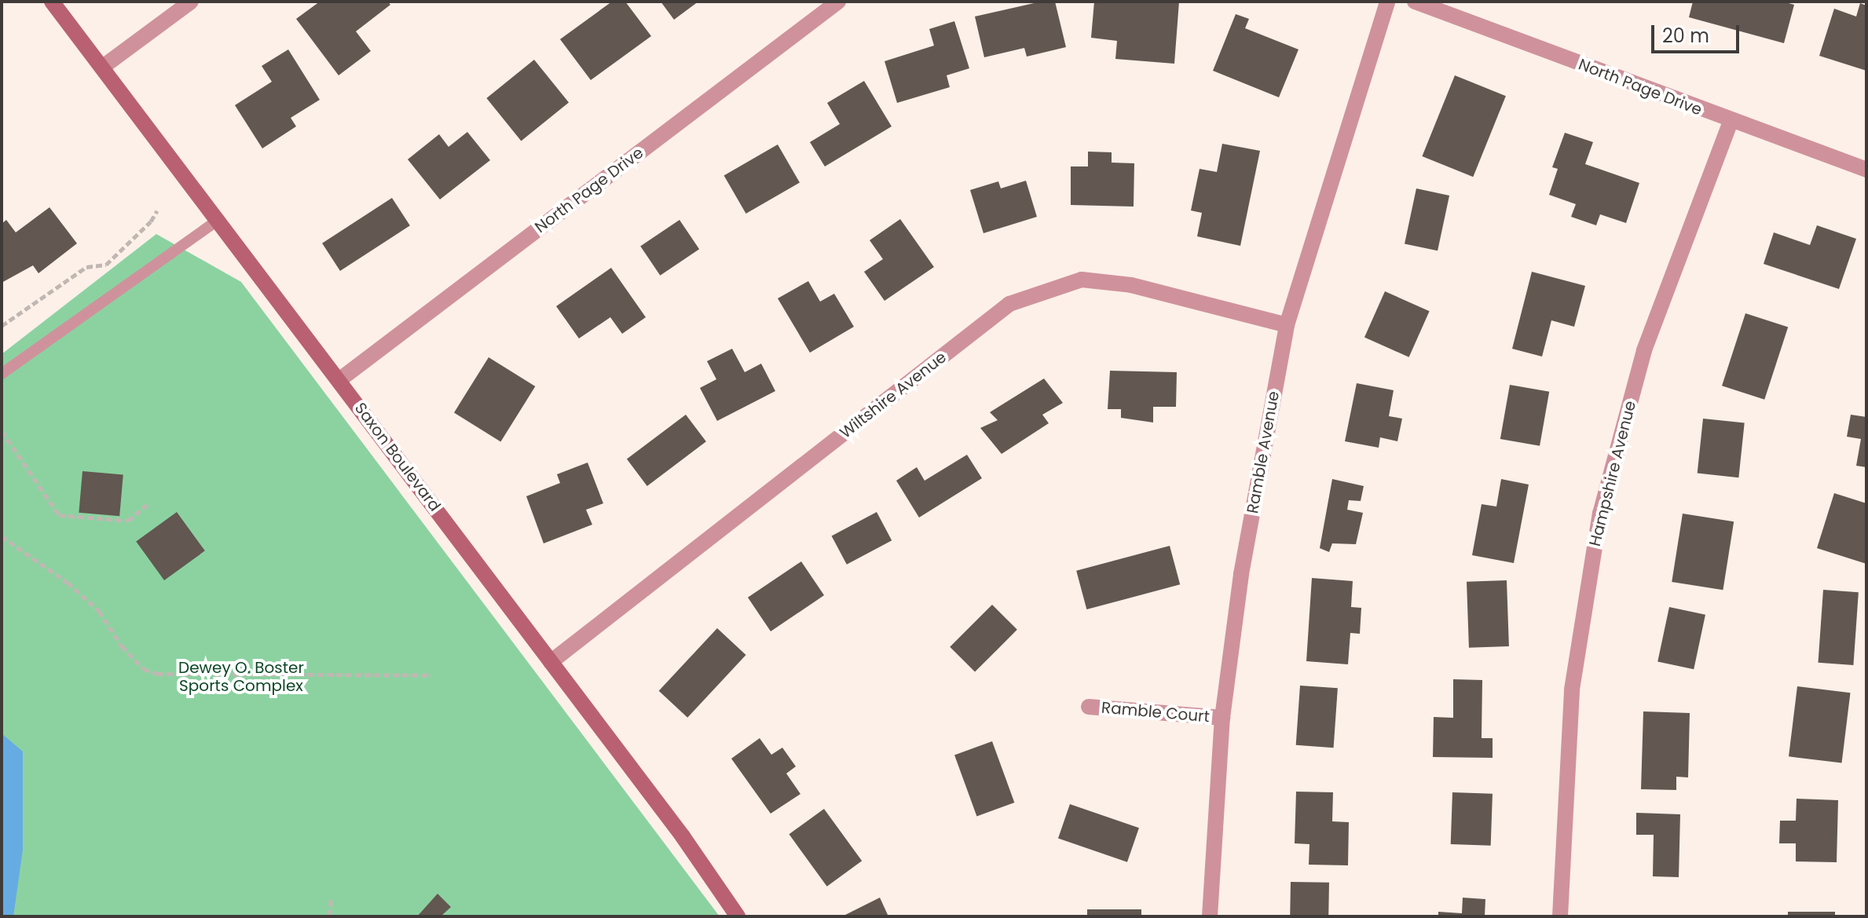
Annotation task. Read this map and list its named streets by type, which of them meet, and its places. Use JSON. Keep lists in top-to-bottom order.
{
  "streets": {
    "main road": ["Saxon Boulevard"],
    "street": [
      "North Page Drive",
      "Wiltshire Avenue",
      "Ramble Avenue",
      "Hampshire Avenue",
      "Ramble Court"
    ]
  },
  "crossings": [
    ["North Page Drive", "Saxon Boulevard"],
    ["North Page Drive", "Hampshire Avenue"],
    ["Wiltshire Avenue", "Ramble Avenue"],
    ["Wiltshire Avenue", "Saxon Boulevard"],
    ["Ramble Avenue", "Ramble Court"]
  ],
  "parks": ["Dewey O. Boster Sports Complex"],
  "scale_bar": "20 m"
}
